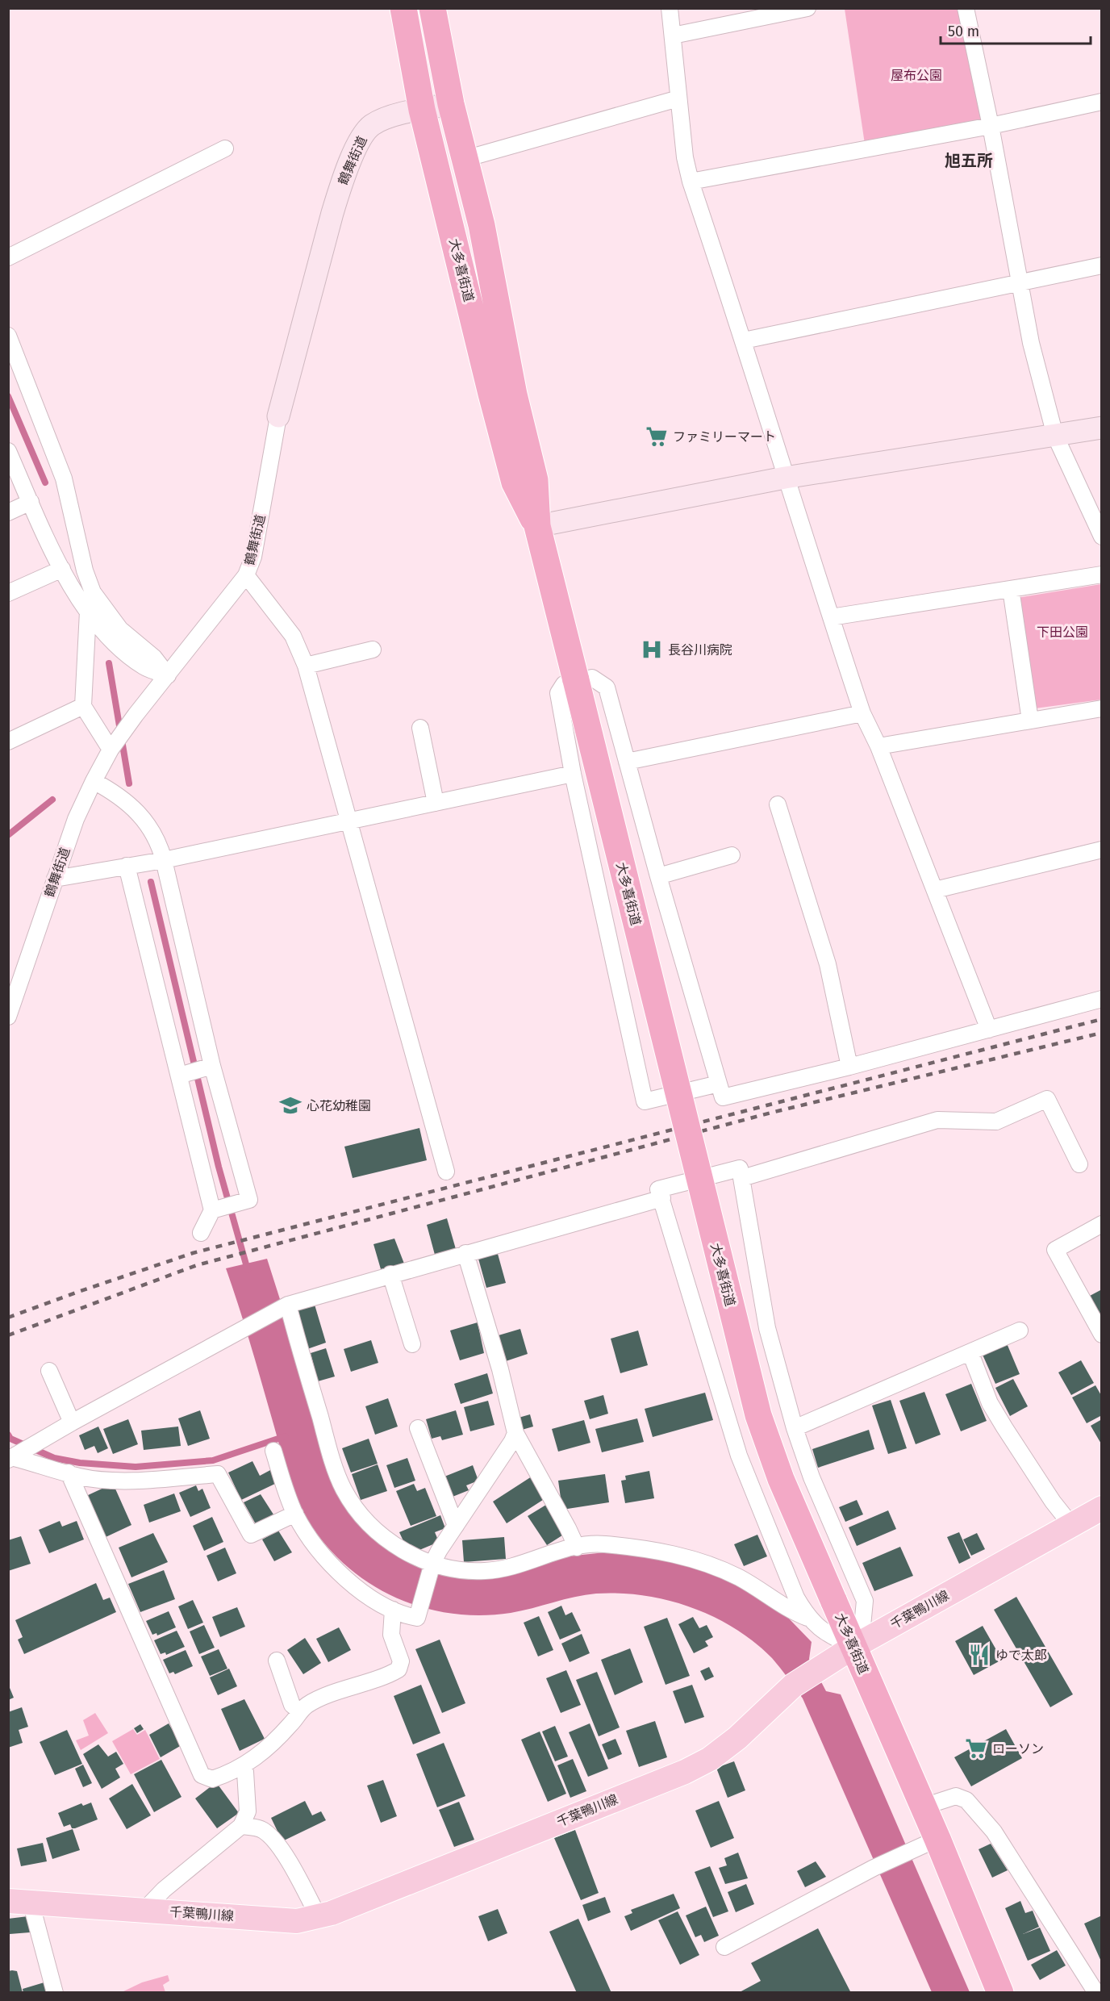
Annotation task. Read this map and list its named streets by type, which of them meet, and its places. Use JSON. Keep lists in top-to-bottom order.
{
  "streets": {
    "highway": ["大多喜街道"],
    "main road": ["千葉鴨川線"],
    "street": ["鶴舞街道"]
  },
  "crossings": [
    ["鶴舞街道", "大多喜街道"],
    ["大多喜街道", "千葉鴨川線"]
  ],
  "districts": ["旭五所"],
  "parks": ["屋布公園", "下田公園"],
  "places": {
    "supermarket": ["ファミリーマート", "ローソン"],
    "hospital": ["長谷川病院"],
    "school or university": ["心花幼稚園"],
    "restaurant": ["ゆで太郎"]
  },
  "scale_bar": "50 m"
}
